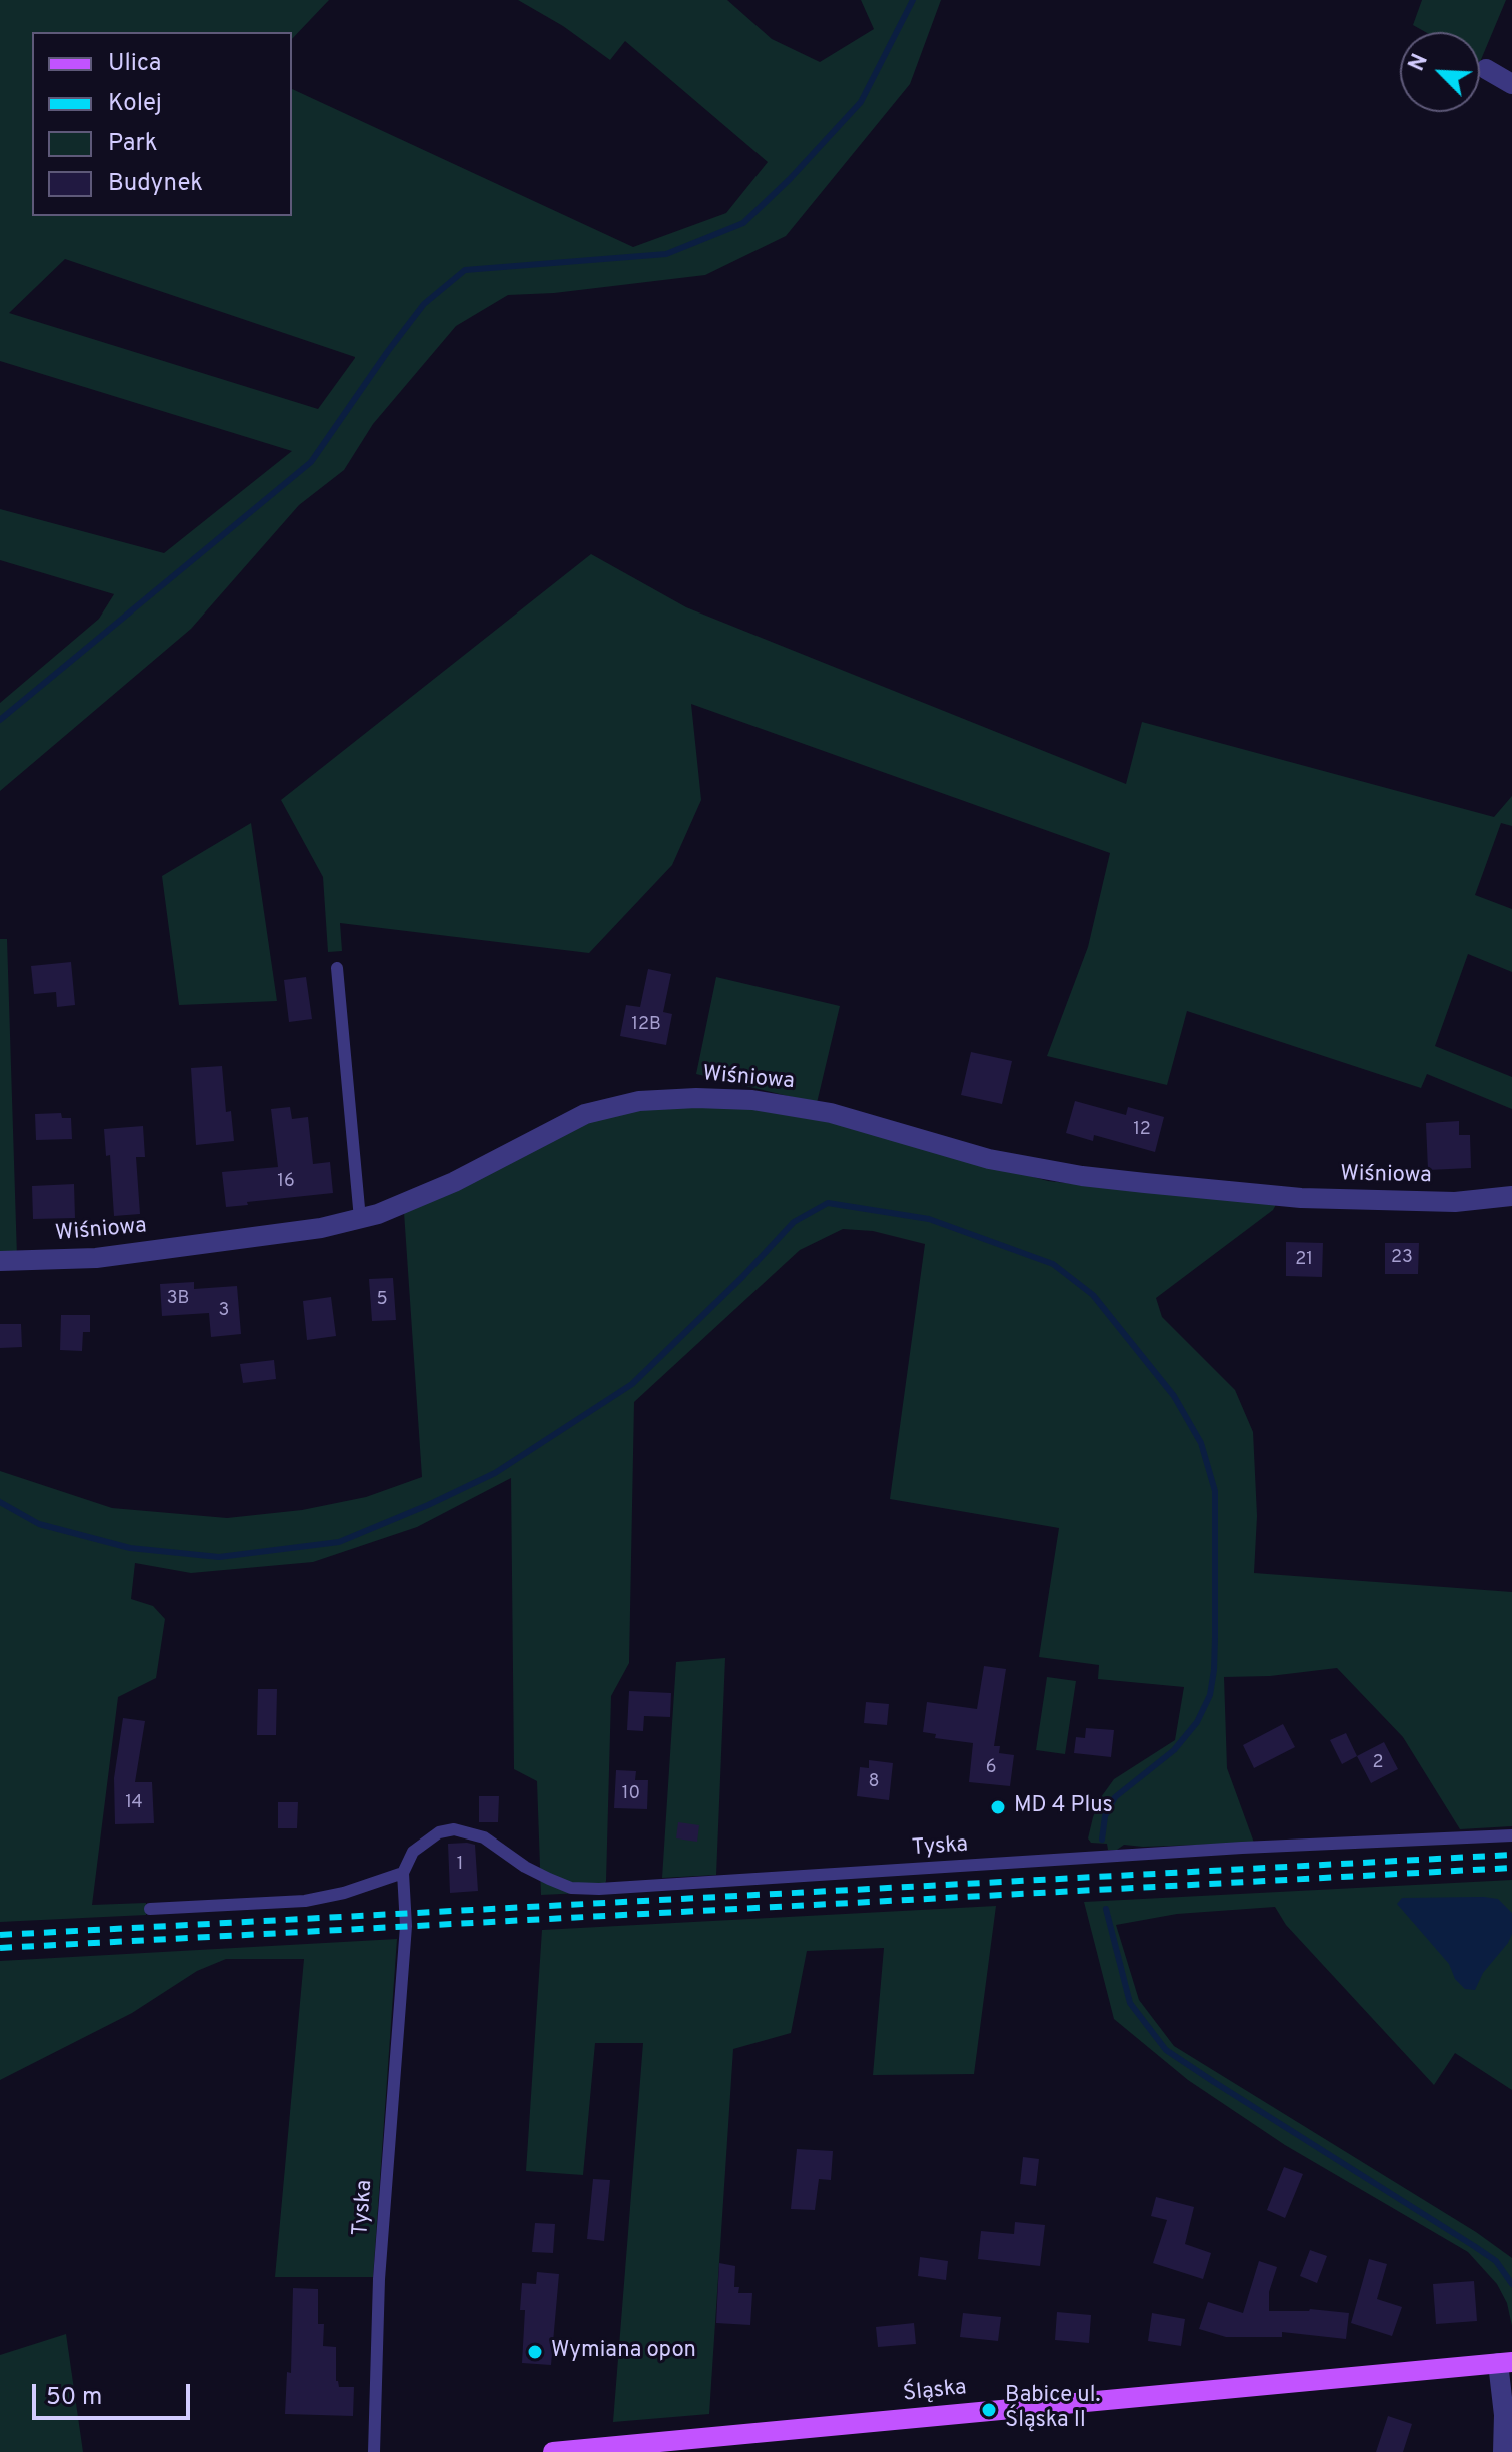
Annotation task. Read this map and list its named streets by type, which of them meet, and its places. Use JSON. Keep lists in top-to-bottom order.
{
  "streets": {
    "main road": ["Śląska"],
    "street": ["Wiśniowa"],
    "lane": ["Tyska"]
  },
  "places": ["MD 4 Plus", "Wymiana opon", "Babice ul. Śląska II"],
  "house_numbers": [
    "12B",
    "12",
    "16",
    "23",
    "21",
    "3B",
    "5",
    "3",
    "2",
    "6",
    "8",
    "10",
    "14",
    "1"
  ],
  "legend": [
    "Ulica",
    "Kolej",
    "Park",
    "Budynek"
  ],
  "scale_bar": "50 m",
  "north": "top left"
}
